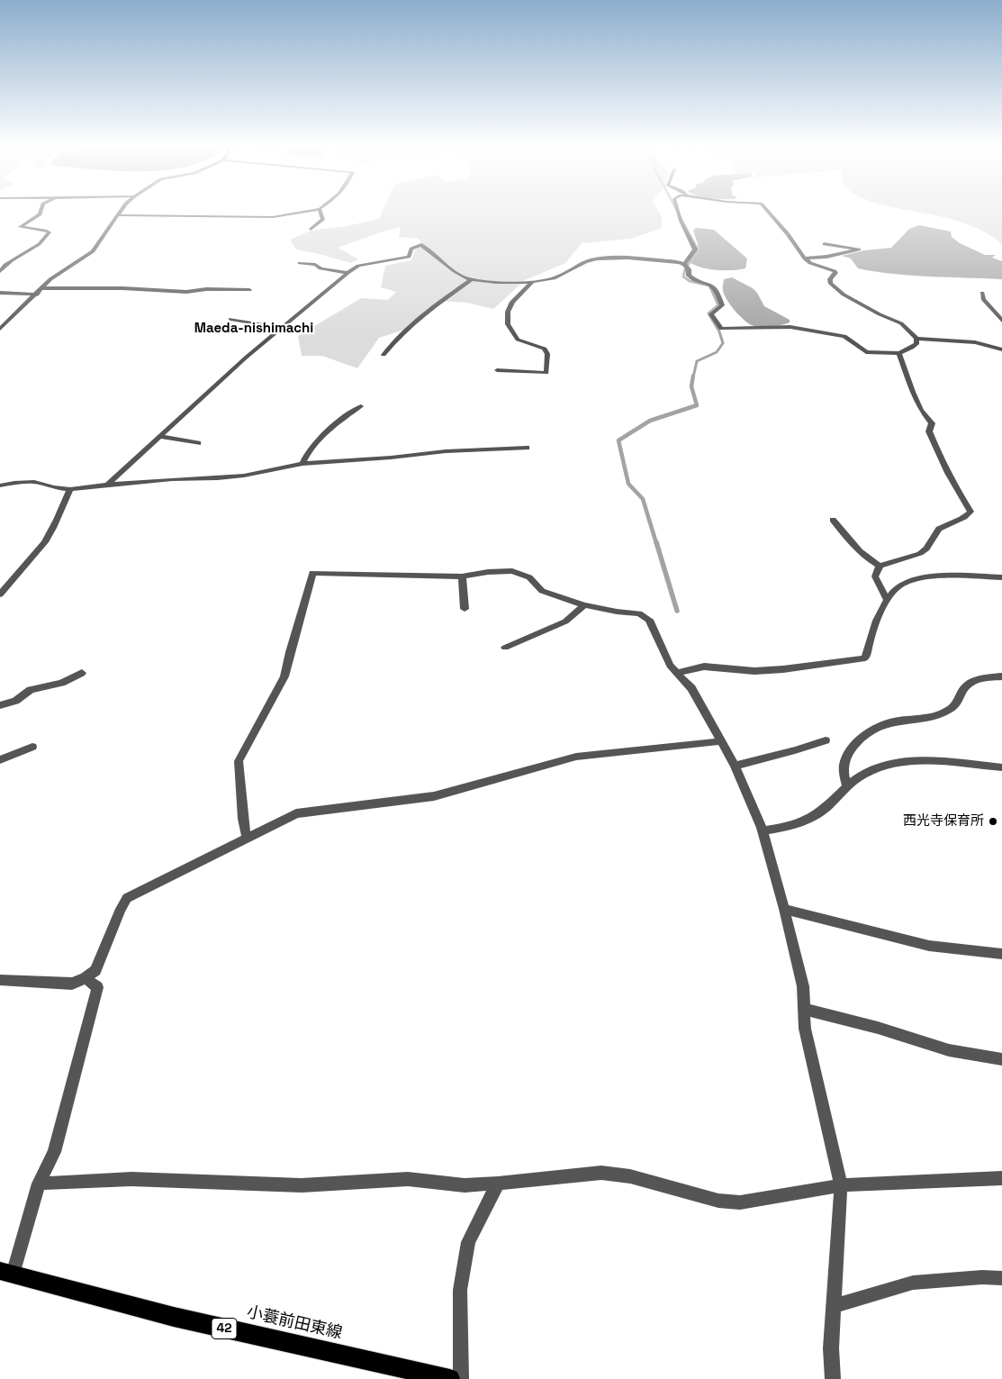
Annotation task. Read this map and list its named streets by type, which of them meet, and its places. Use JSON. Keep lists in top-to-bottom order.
{
  "streets": {
    "main road": ["小蓑前田東線", "42"]
  },
  "districts": ["Maeda-nishimachi"],
  "places": ["西光寺保育所"]
}
